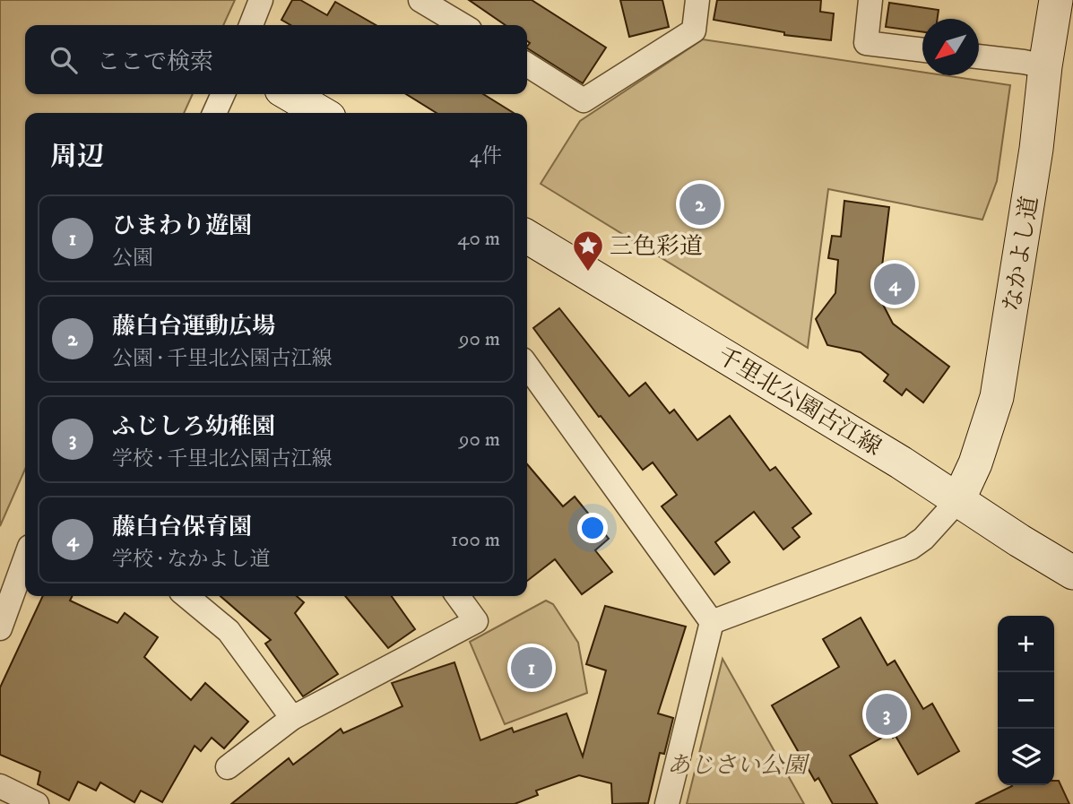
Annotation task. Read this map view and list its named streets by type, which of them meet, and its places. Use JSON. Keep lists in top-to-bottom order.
{
  "streets": {
    "street": ["なかよし道", "千里北公園古江線"]
  },
  "crossings": [
    ["なかよし道", "千里北公園古江線"]
  ],
  "parks": ["あじさい公園"],
  "places": {
    "place": ["三色彩道"]
  },
  "north": "bottom left",
  "page": {
    "search": "ここで検索",
    "heading": ["周辺", "4件"],
    "pins": [
      "2",
      "4",
      "1",
      "3"
    ],
    "list": [
      {
        "mark": "1",
        "name": "ひまわり遊園",
        "note": "公園",
        "value": "40 m"
      },
      {
        "mark": "2",
        "name": "藤白台運動広場",
        "note": "公園 · 千里北公園古江線",
        "value": "90 m"
      },
      {
        "mark": "3",
        "name": "ふじしろ幼稚園",
        "note": "学校 · 千里北公園古江線",
        "value": "90 m"
      },
      {
        "mark": "4",
        "name": "藤白台保育園",
        "note": "学校 · なかよし道",
        "value": "100 m"
      }
    ],
    "map_buttons": ["+", "−"]
  }
}
